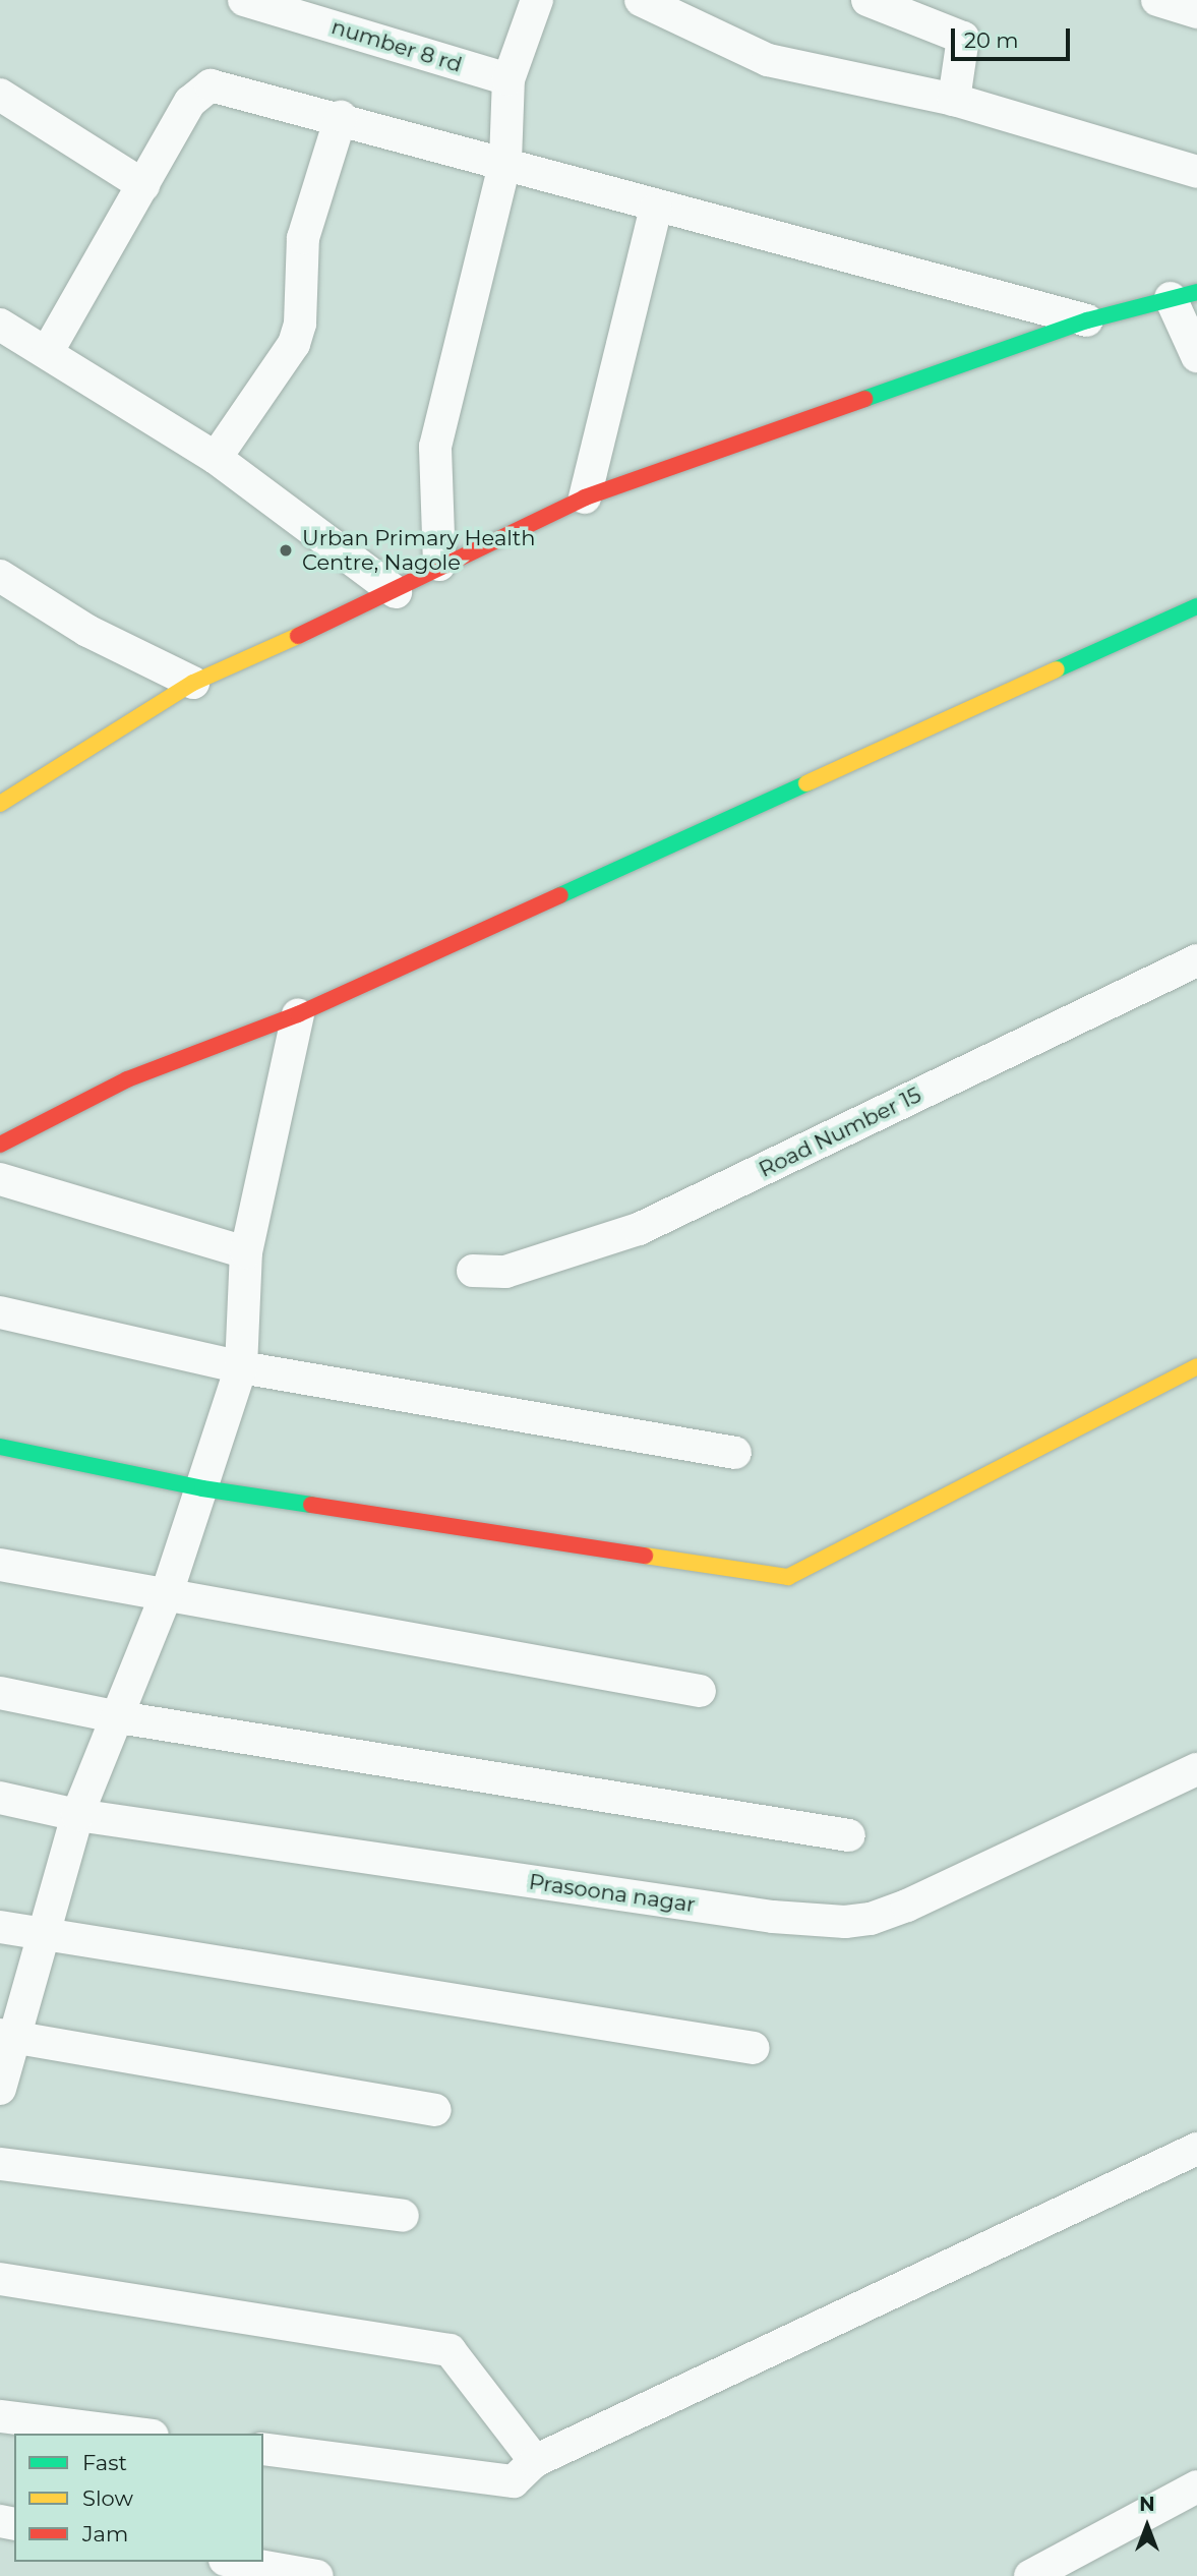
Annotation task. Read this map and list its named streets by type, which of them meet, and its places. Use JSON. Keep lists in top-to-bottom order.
{
  "streets": {
    "street": ["number 8 rd", "Road Number 15", "Prasoona nagar"]
  },
  "places": ["Urban Primary Health Centre, Nagole"],
  "legend": ["Fast", "Slow", "Jam"],
  "scale_bar": "20 m",
  "north": "top"
}
